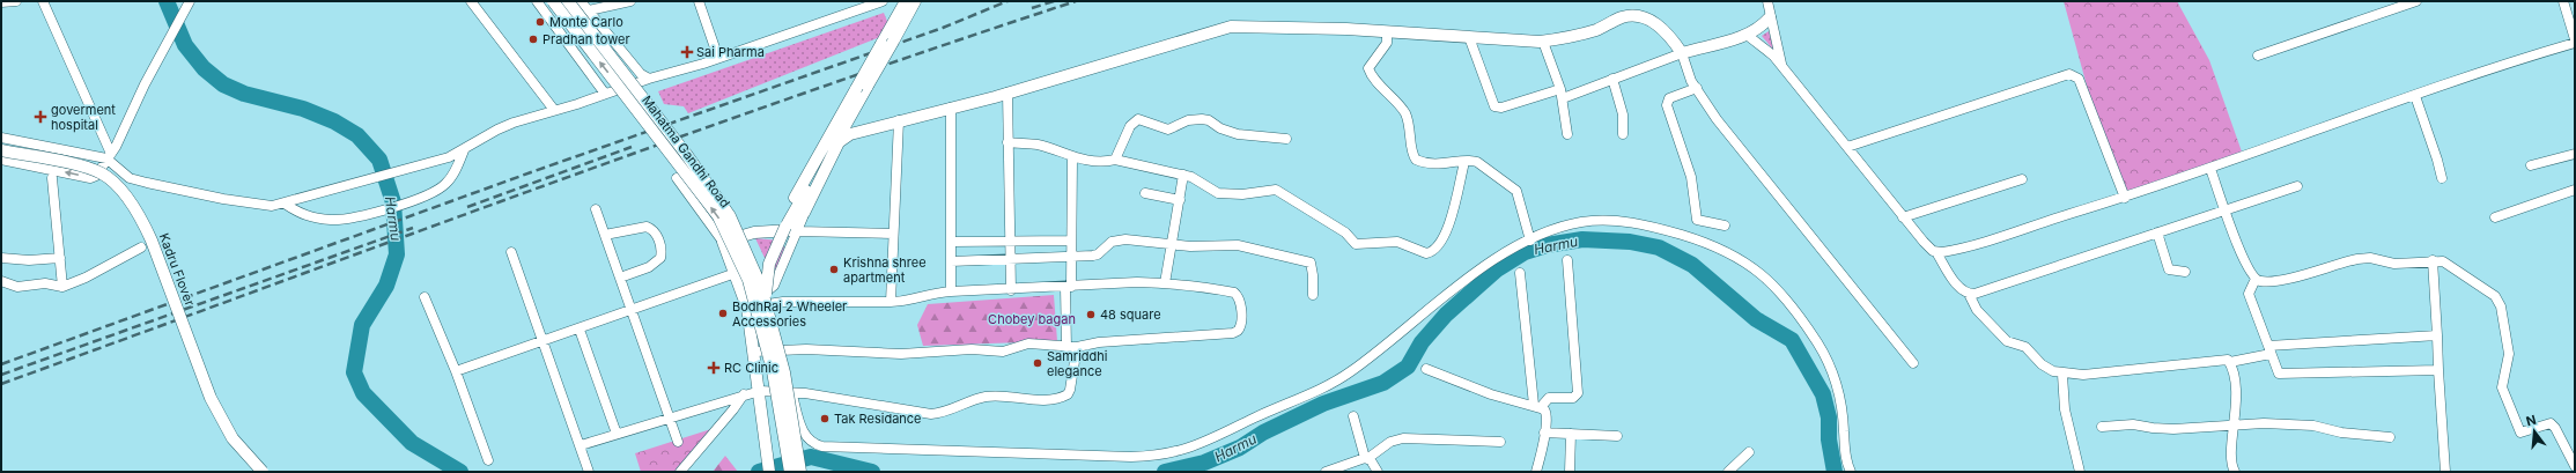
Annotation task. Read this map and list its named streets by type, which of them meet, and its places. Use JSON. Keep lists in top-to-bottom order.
{
  "streets": {
    "main road": ["Mahatma Gandhi Road", "Kadru Flover"]
  },
  "water": ["Harmu"],
  "parks": ["Chobey bagan"],
  "places": {
    "other": [
      "Monte Carlo",
      "Pradhan tower",
      "Krishna shree apartment",
      "BodhRaj 2 Wheeler Accessories",
      "48 square",
      "Samriddhi elegance",
      "Tak Residance"
    ],
    "health": ["Sai Pharma", "goverment hospital", "RC Clinic"]
  },
  "north": "top"
}
